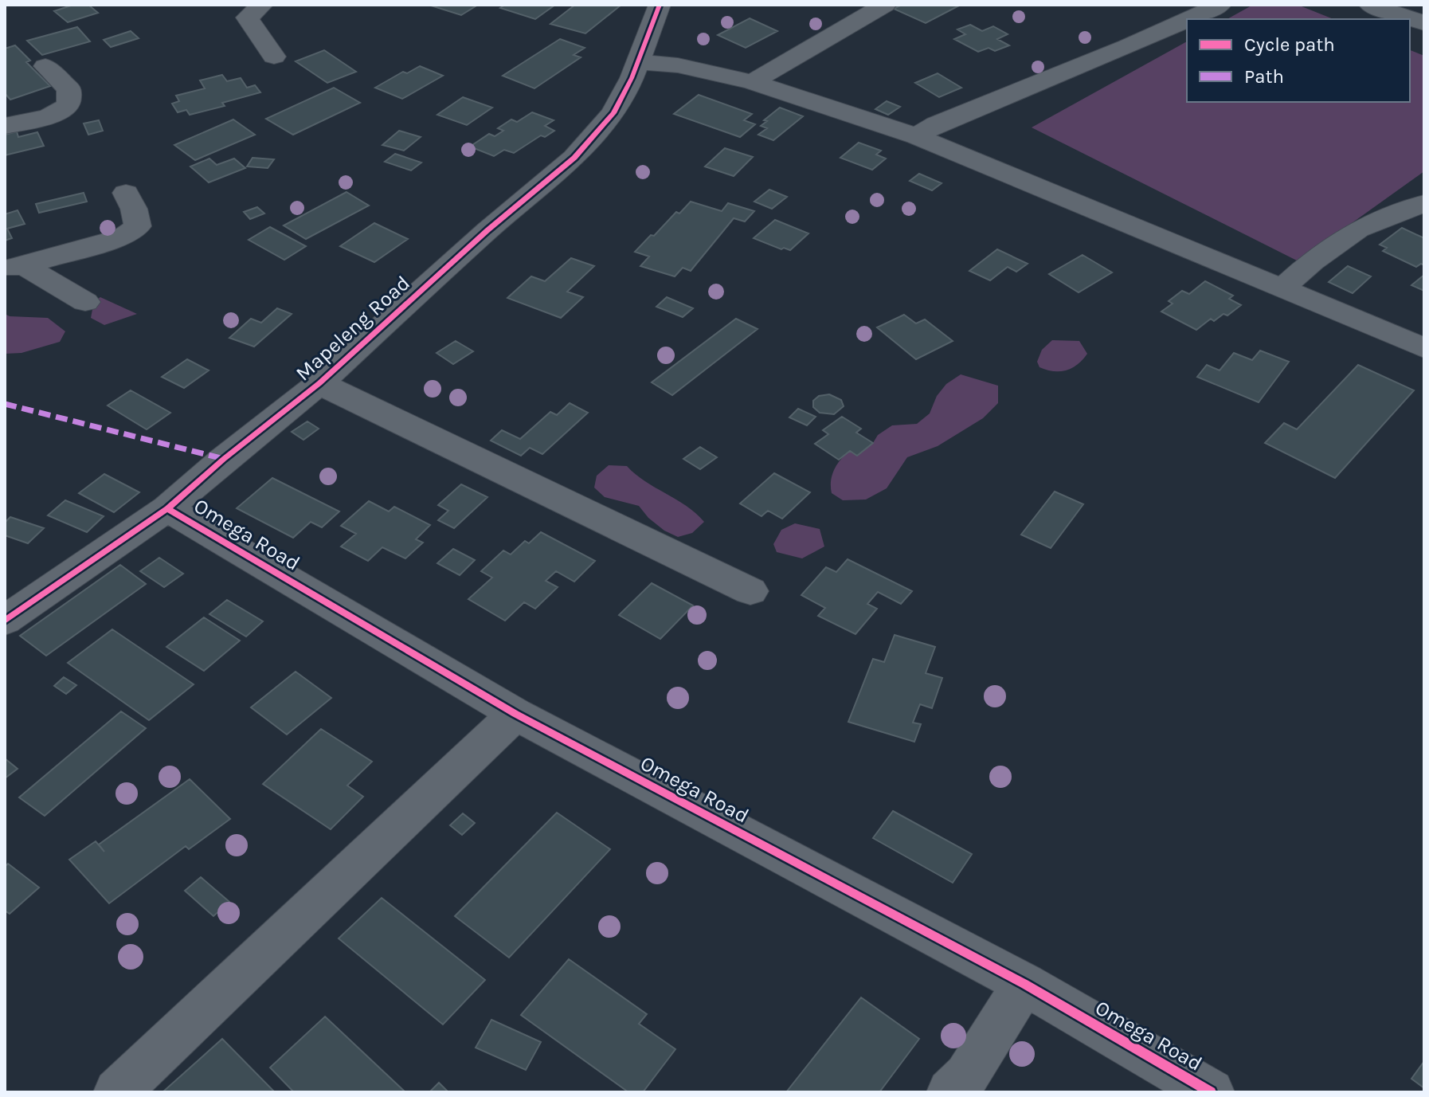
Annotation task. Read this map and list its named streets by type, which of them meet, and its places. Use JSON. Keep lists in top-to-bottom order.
{
  "streets": {
    "street": ["Mapeleng Road", "Omega Road"]
  },
  "crossings": [
    ["Mapeleng Road", "Omega Road"]
  ],
  "legend": ["Cycle path", "Path"]
}
